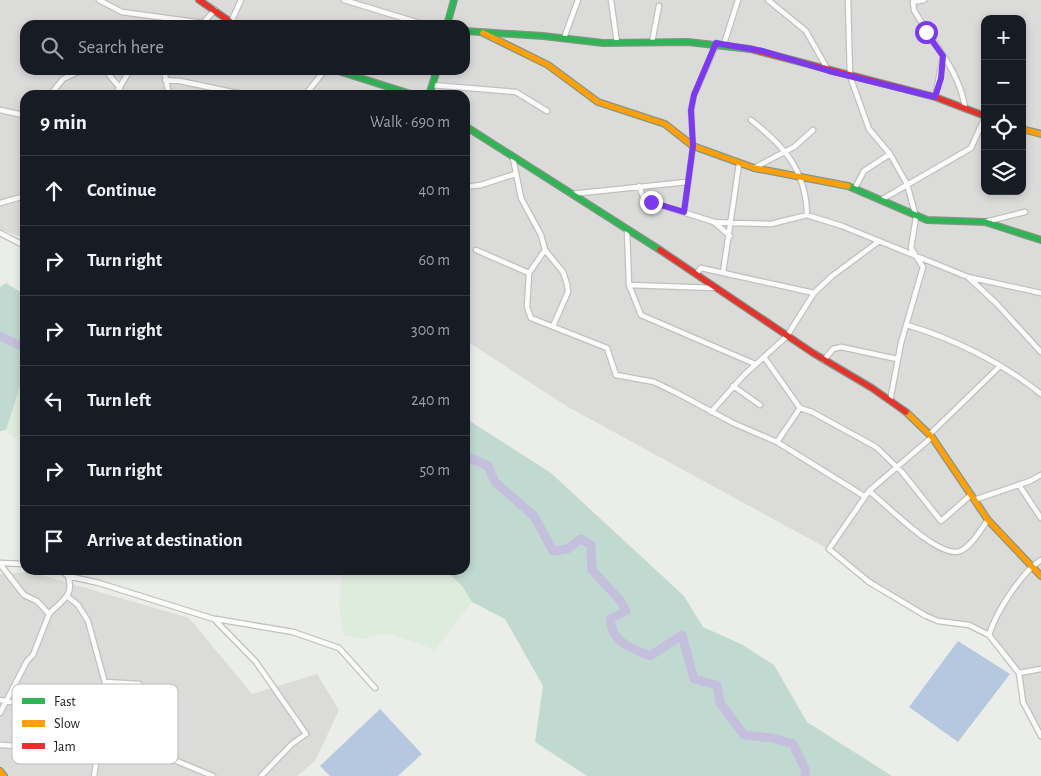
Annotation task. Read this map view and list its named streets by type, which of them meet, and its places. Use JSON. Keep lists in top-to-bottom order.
{
  "legend": ["Fast", "Slow", "Jam"],
  "page": {
    "map_buttons": ["+", "−"],
    "search": "Search here",
    "heading": ["9 min", "Walk · 690 m"],
    "list": [
      ["Continue", "40 m"],
      ["Turn right", "60 m"],
      ["Turn right", "300 m"],
      ["Turn left", "240 m"],
      ["Turn right", "50 m"],
      "Arrive at destination"
    ]
  }
}
